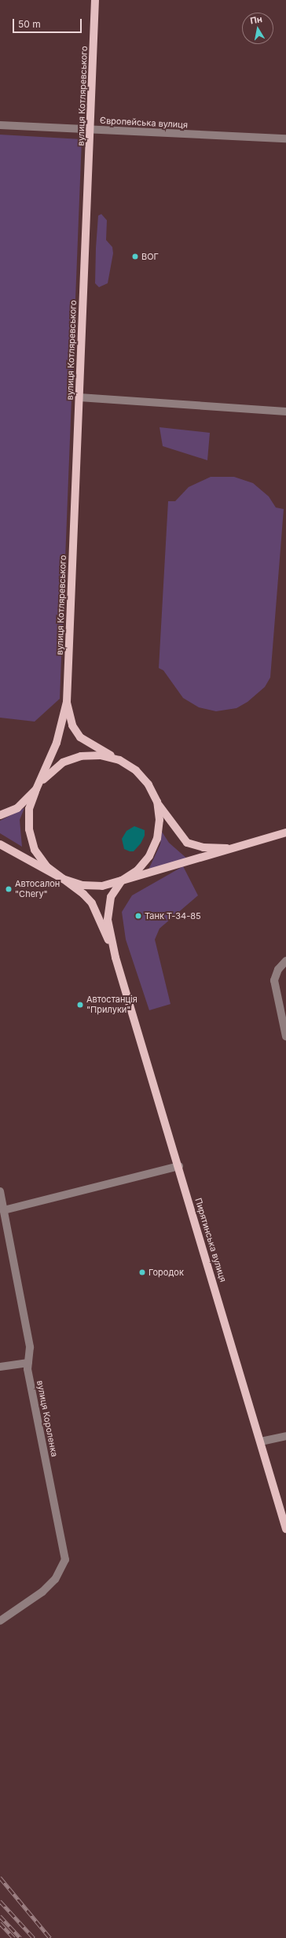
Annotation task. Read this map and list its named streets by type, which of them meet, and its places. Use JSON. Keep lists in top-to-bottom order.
{
  "streets": {
    "main road": ["вулиця Котляревського", "Пирятинська вулиця"],
    "street": ["Європейська вулиця", "вулиця Короленка"]
  },
  "crossings": [
    ["вулиця Котляревського", "Європейська вулиця"]
  ],
  "places": [
    "ВОГ",
    "Автосалон \"Chery\"",
    "Танк Т-34-85",
    "Автостанція \"Прилуки\"",
    "Городок"
  ],
  "scale_bar": "50 m",
  "north": "top"
}
